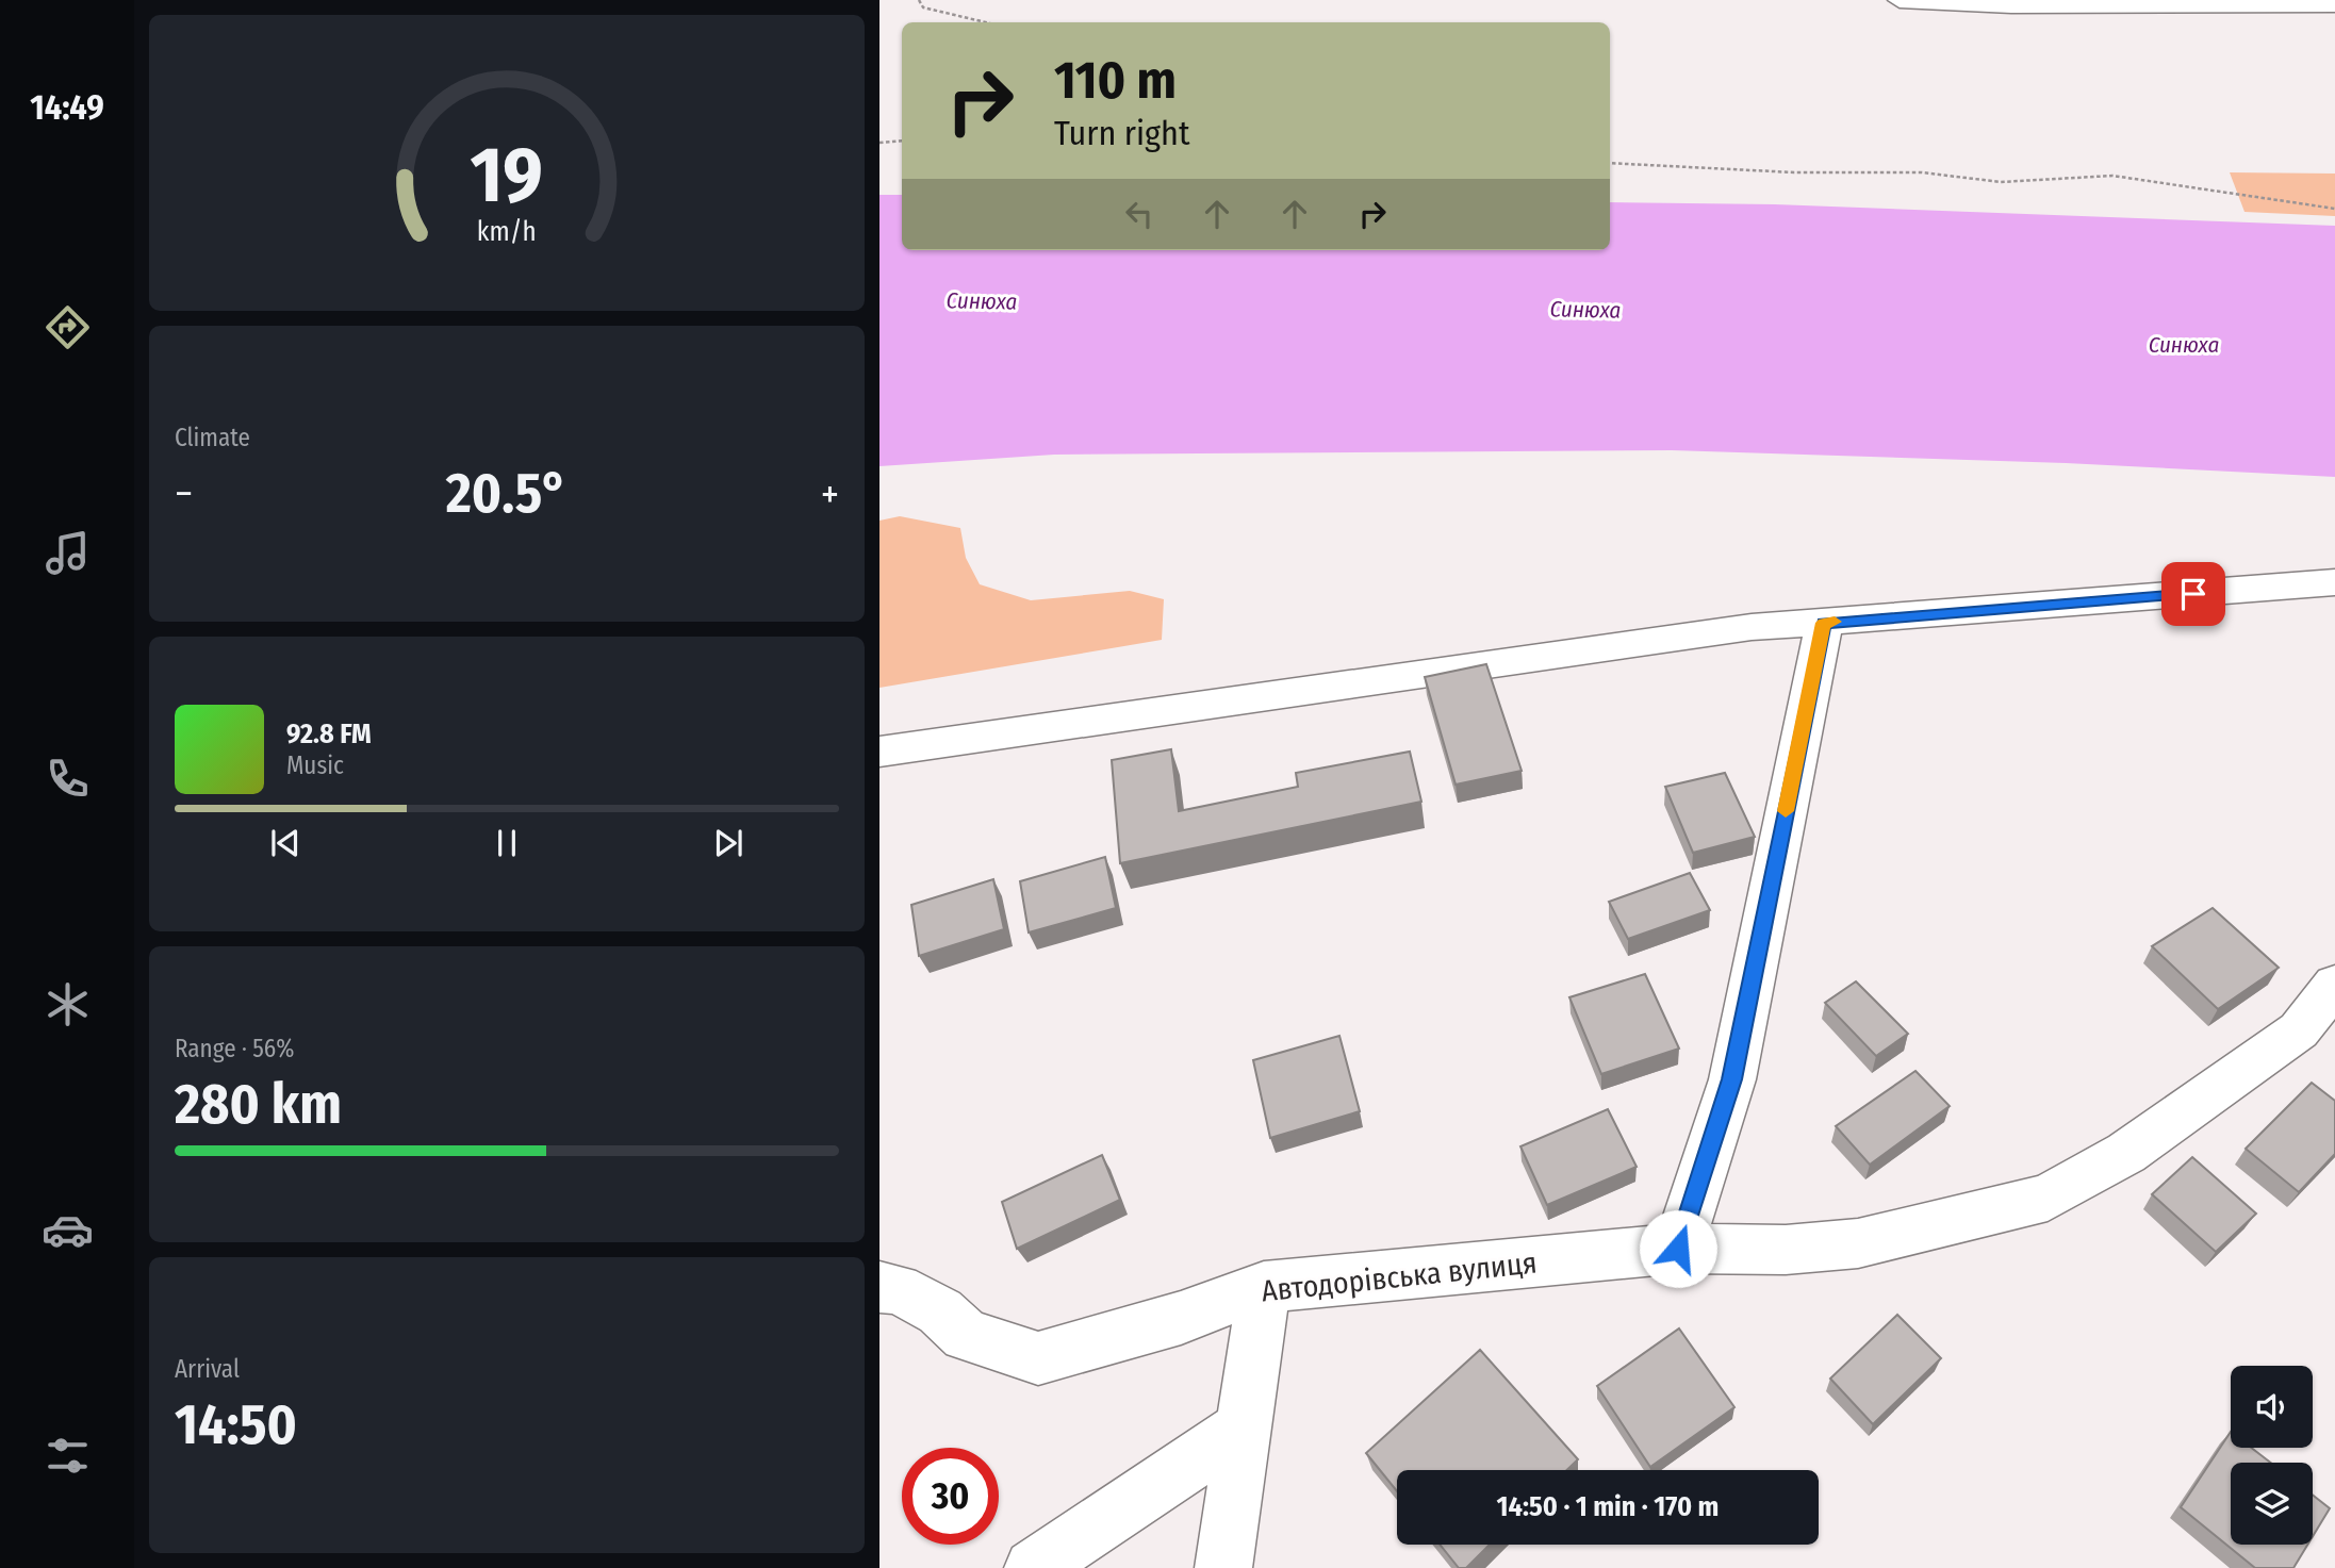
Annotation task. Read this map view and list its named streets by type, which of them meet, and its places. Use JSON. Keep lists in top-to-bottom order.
{
  "streets": {
    "street": ["Автодорівська вулиця"]
  },
  "water": ["Синюха"],
  "page": {
    "tabs": "14:49",
    "turn": ["110 m", "Turn right"],
    "tile": [
      "Climate",
      ["Range · 56%", "280 km"],
      ["Arrival", "14:50"]
    ],
    "heat": ["−", "20.5°", "+"],
    "song": ["92.8 FM", "Music"],
    "limit": "30",
    "trip": "14:50 · 1 min · 170 m",
    "gauge": ["19", "km/h"]
  }
}
